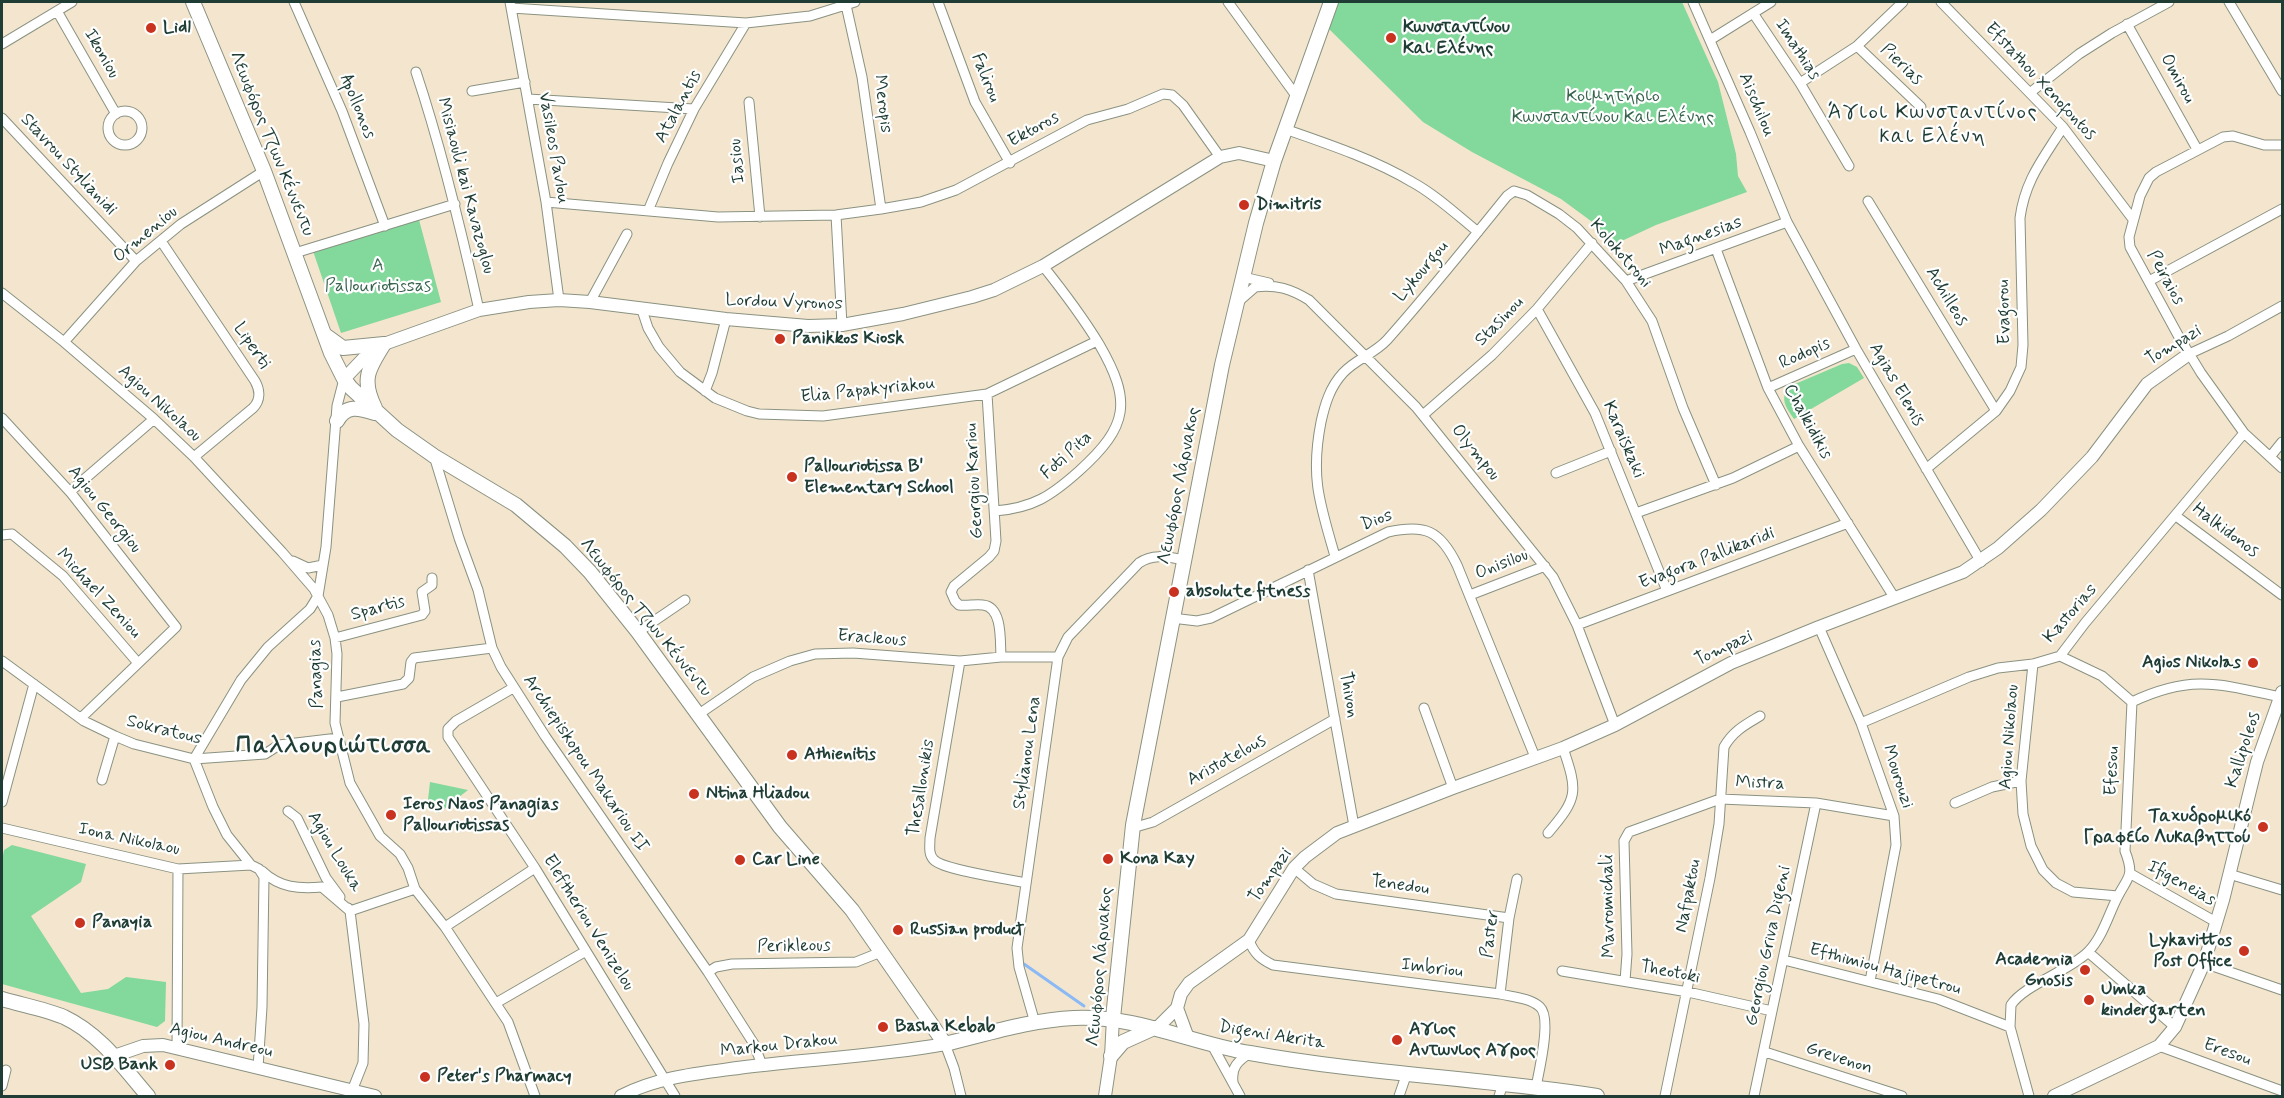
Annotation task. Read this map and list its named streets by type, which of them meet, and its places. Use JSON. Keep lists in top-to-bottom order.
{
  "streets": {
    "main road": ["Λεωφόρος Τζων Κέννεντυ", "Λεωφόρος Λάρνακος", "Digeni Akrita"],
    "street": [
      "Imathias",
      "Ikoniou",
      "Pierias",
      "Falirou",
      "Omirou",
      "Efstathou Xenofontos",
      "Meropis",
      "Aischilou",
      "Apollonos",
      "Atalantis",
      "Ektoros",
      "Vasileos Pavlou",
      "Iasiou",
      "Stavrou Stylianidi",
      "Misiaouli kai Kavazoglou",
      "Ormeniou",
      "Magnesias",
      "Kolokotroni",
      "Lykourgou",
      "Peiraios",
      "Achilleos",
      "Lordou Vyronos",
      "Evagorou",
      "Stasinou",
      "Liperti",
      "Tompazi",
      "Rodopis",
      "Agias Elenis",
      "Elia Papakyriakou",
      "Agiou Nikolaou",
      "Chalkidikis",
      "Karaiskaki",
      "Olympou",
      "Foti Pita",
      "Georgiou Kariou",
      "Agiou Georgiou",
      "Dios",
      "Halkidonos",
      "Evagora Pallikaridi",
      "Onisilou",
      "Michael Zeniou",
      "Spartis",
      "Kastorias",
      "Eracleous",
      "Panagias",
      "Thivon",
      "Sokratous",
      "Kallipoleos",
      "Stylianou Lena",
      "Aristotelous",
      "Archiepiskopou Makariou II",
      "Efesou",
      "Mourouzi",
      "Mistra",
      "Thesallonikis",
      "Iona Nikolaou",
      "Agiou Louka",
      "Ifigeneias",
      "Tenedou",
      "Nafpaktou",
      "Mavromichali",
      "Eleftheriou Venizelou",
      "Paster",
      "Georgiou Griva Digeni",
      "Perikleous",
      "Imbriou",
      "Efthimiou Hajipetrou",
      "Theotoki",
      "Agiou Andreou",
      "Markou Drakou",
      "Eresou",
      "Grevenon"
    ]
  },
  "crossings": [
    ["Falirou", "Ektoros"],
    ["Omirou", "Peiraios"],
    ["Efstathou Xenofontos", "Peiraios"],
    ["Efstathou Xenofontos", "Evagorou"],
    ["Meropis", "Ektoros"],
    ["Aischilou", "Magnesias"],
    ["Aischilou", "Agias Elenis"],
    ["Atalantis", "Ektoros"],
    ["Ektoros", "Vasileos Pavlou"],
    ["Ektoros", "Iasiou"],
    ["Ektoros", "Lordou Vyronos"],
    ["Λεωφόρος Τζων Κέννεντυ", "Ormeniou"],
    ["Λεωφόρος Τζων Κέννεντυ", "Lordou Vyronos"],
    ["Λεωφόρος Τζων Κέννεντυ", "Eracleous"],
    ["Λεωφόρος Τζων Κέννεντυ", "Archiepiskopou Makariou II"],
    ["Λεωφόρος Τζων Κέννεντυ", "Perikleous"],
    ["Λεωφόρος Τζων Κέννεντυ", "Digeni Akrita"],
    ["Λεωφόρος Τζων Κέννεντυ", "Markou Drakou"],
    ["Vasileos Pavlou", "Lordou Vyronos"],
    ["Stavrou Stylianidi", "Ormeniou"],
    ["Misiaouli kai Kavazoglou", "Lordou Vyronos"],
    ["Ormeniou", "Liperti"],
    ["Ormeniou", "Agiou Nikolaou"],
    ["Magnesias", "Kolokotroni"],
    ["Magnesias", "Agias Elenis"],
    ["Magnesias", "Chalkidikis"],
    ["Kolokotroni", "Lykourgou"],
    ["Kolokotroni", "Stasinou"],
    ["Lykourgou", "Olympou"],
    ["Lykourgou", "Dios"],
    ["Peiraios", "Tompazi"],
    ["Peiraios", "Kastorias"],
    ["Achilleos", "Evagorou"],
    ["Lordou Vyronos", "Elia Papakyriakou"],
    ["Lordou Vyronos", "Foti Pita"],
    ["Lordou Vyronos", "Λεωφόρος Λάρνακος"],
    ["Evagorou", "Agias Elenis"],
    ["Stasinou", "Karaiskaki"],
    ["Stasinou", "Olympou"],
    ["Liperti", "Agiou Nikolaou"],
    ["Tompazi", "Agias Elenis"],
    ["Tompazi", "Chalkidikis"],
    ["Tompazi", "Olympou"],
    ["Tompazi", "Dios"],
    ["Tompazi", "Thivon"],
    ["Tompazi", "Mourouzi"],
    ["Tompazi", "Tenedou"],
    ["Tompazi", "Imbriou"],
    ["Tompazi", "Digeni Akrita"],
    ["Rodopis", "Agias Elenis"],
    ["Rodopis", "Chalkidikis"],
    ["Elia Papakyriakou", "Foti Pita"],
    ["Elia Papakyriakou", "Georgiou Kariou"],
    ["Agiou Nikolaou", "Kastorias"],
    ["Agiou Nikolaou", "Panagias"],
    ["Chalkidikis", "Evagora Pallikaridi"],
    ["Karaiskaki", "Evagora Pallikaridi"],
    ["Olympou", "Λεωφόρος Λάρνακος"],
    ["Olympou", "Evagora Pallikaridi"],
    ["Olympou", "Onisilou"],
    ["Foti Pita", "Georgiou Kariou"],
    ["Georgiou Kariou", "Eracleous"],
    ["Λεωφόρος Λάρνακος", "Dios"],
    ["Λεωφόρος Λάρνακος", "Stylianou Lena"],
    ["Λεωφόρος Λάρνακος", "Aristotelous"],
    ["Λεωφόρος Λάρνακος", "Digeni Akrita"],
    ["Agiou Georgiou", "Michael Zeniou"],
    ["Dios", "Onisilou"],
    ["Dios", "Thivon"],
    ["Halkidonos", "Kastorias"],
    ["Spartis", "Panagias"],
    ["Kastorias", "Mourouzi"],
    ["Eracleous", "Stylianou Lena"],
    ["Eracleous", "Thesallonikis"],
    ["Panagias", "Sokratous"],
    ["Thivon", "Aristotelous"],
    ["Kallipoleos", "Ifigeneias"],
    ["Kallipoleos", "Eresou"],
    ["Stylianou Lena", "Thesallonikis"],
    ["Stylianou Lena", "Digeni Akrita"],
    ["Archiepiskopou Makariou II", "Eleftheriou Venizelou"],
    ["Archiepiskopou Makariou II", "Perikleous"],
    ["Archiepiskopou Makariou II", "Markou Drakou"],
    ["Efesou", "Ifigeneias"],
    ["Mourouzi", "Mistra"],
    ["Mourouzi", "Efthimiou Hajipetrou"],
    ["Mistra", "Nafpaktou"],
    ["Mistra", "Mavromichali"],
    ["Mistra", "Georgiou Griva Digeni"],
    ["Tenedou", "Paster"],
    ["Nafpaktou", "Theotoki"],
    ["Mavromichali", "Theotoki"],
    ["Eleftheriou Venizelou", "Markou Drakou"],
    ["Paster", "Imbriou"],
    ["Georgiou Griva Digeni", "Efthimiou Hajipetrou"],
    ["Georgiou Griva Digeni", "Theotoki"],
    ["Georgiou Griva Digeni", "Grevenon"],
    ["Imbriou", "Digeni Akrita"],
    ["Digeni Akrita", "Markou Drakou"]
  ],
  "districts": ["Άγιοι Κωνσταντίνος και Ελένη", "Παλλουριώτισσα"],
  "parks": ["Κοιμητήριο Κωνσταντίνου Και Ελένης", "A Pallouriotissas"],
  "places": [
    "Lidl",
    "Κωνσταντίνου Και Ελένης",
    "Dimitris",
    "Panikkos Kiosk",
    "Pallouriotissa B' Elementary School",
    "absolute fitness",
    "Agios Nikolas",
    "Athienitis",
    "Ntina Hliadou",
    "Ieros Naos Panagias Pallouriotissas",
    "Ταχυδρομικό Γραφείο Λυκαβηττού",
    "Kona Kay",
    "Car Line",
    "Panayia",
    "Russian product",
    "Lykavittos Post Office",
    "Academia Gnosis",
    "Umka kindergarten",
    "Basha Kebab",
    "Αγιος Αντωνιος Αγρος",
    "USB Bank",
    "Peter's Pharmacy"
  ]
}
